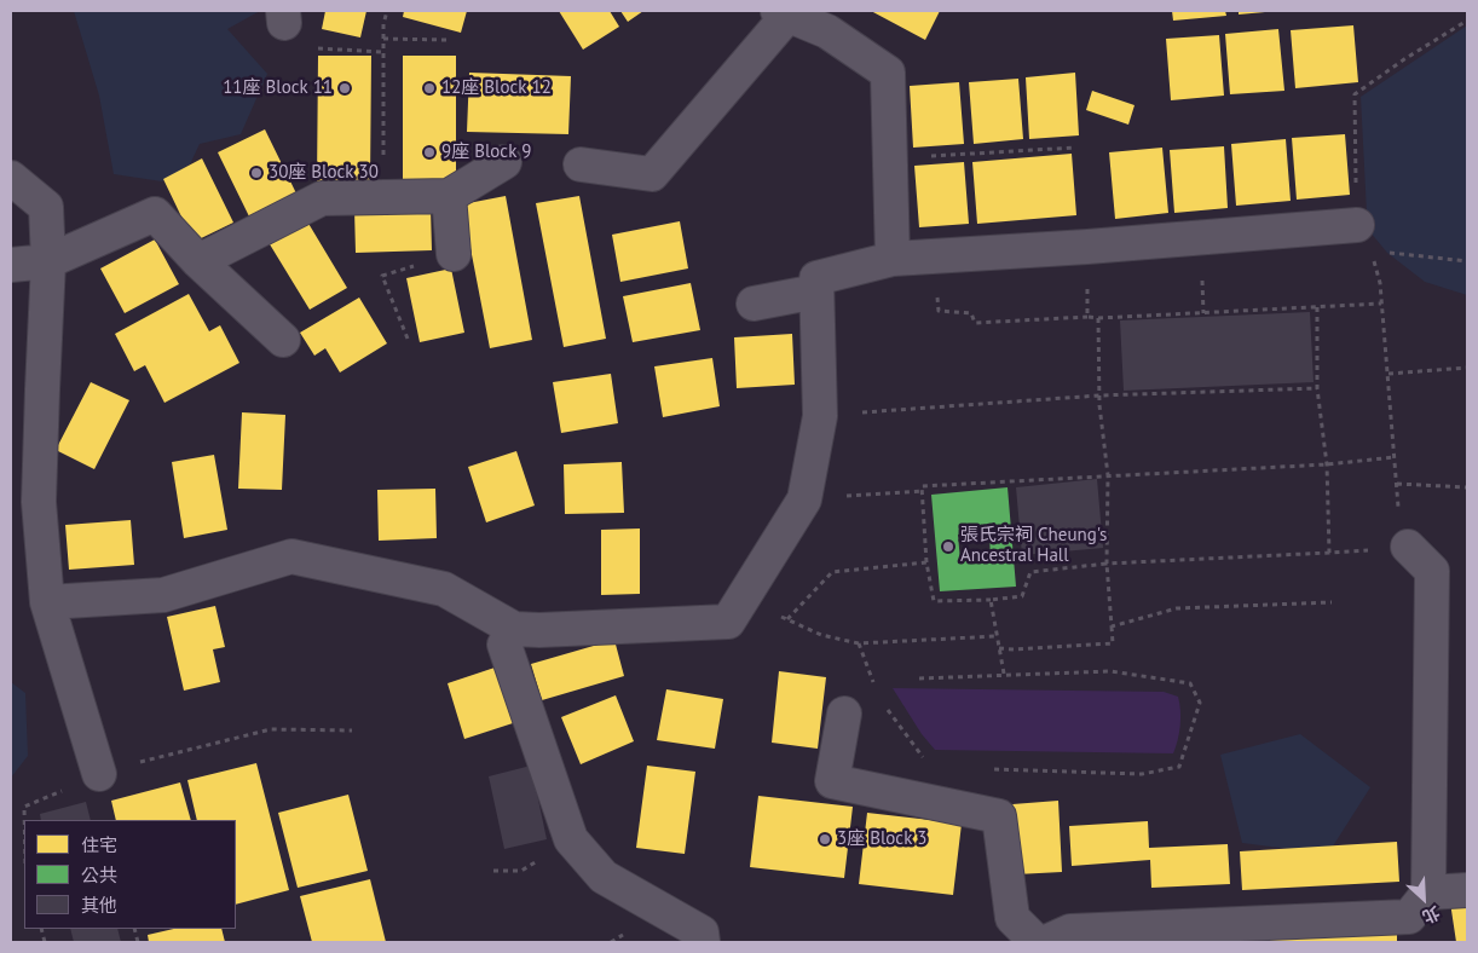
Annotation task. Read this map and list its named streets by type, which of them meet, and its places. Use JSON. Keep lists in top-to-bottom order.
{
  "places": [
    "11座 Block 11",
    "12座 Block 12",
    "9座 Block 9",
    "30座 Block 30",
    "張氏宗祠 Cheung's Ancestral Hall",
    "3座 Block 3"
  ],
  "legend": ["住宅", "公共", "其他"],
  "north": "bottom right"
}
